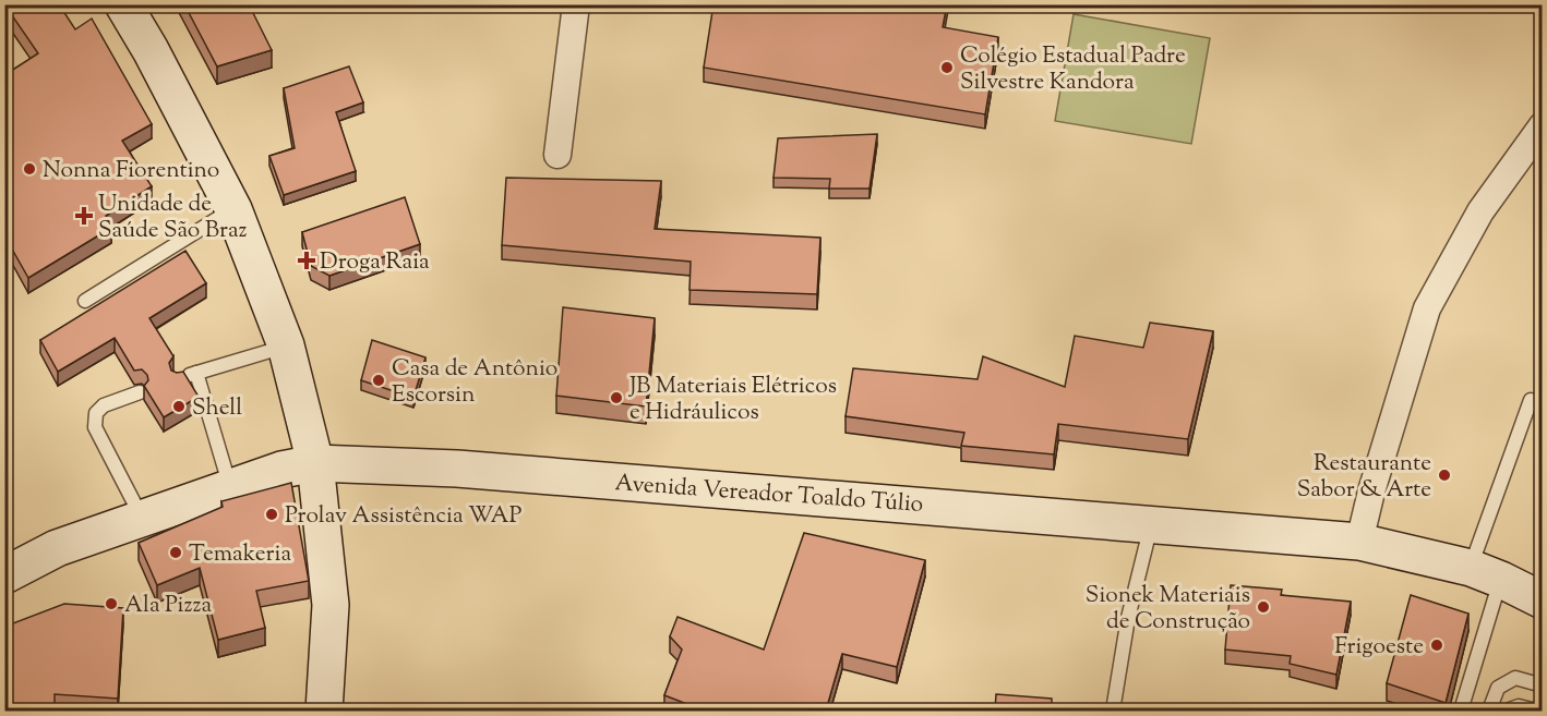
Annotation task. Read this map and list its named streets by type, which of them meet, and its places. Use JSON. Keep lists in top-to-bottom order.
{
  "streets": {
    "main road": ["Avenida Vereador Toaldo Túlio"]
  },
  "places": {
    "other": [
      "Colégio Estadual Padre Silvestre Kandora",
      "Nonna Fiorentino",
      "Casa de Antônio Escorsin",
      "JB Materiais Elétricos e Hidráulicos",
      "Shell",
      "Restaurante Sabor & Arte",
      "Prolav Assistência WAP",
      "Temakeria",
      "Ala Pizza",
      "Sionek Materiais de Construção",
      "Frigoeste"
    ],
    "health": ["Unidade de Saúde São Braz", "Droga Raia"]
  }
}
